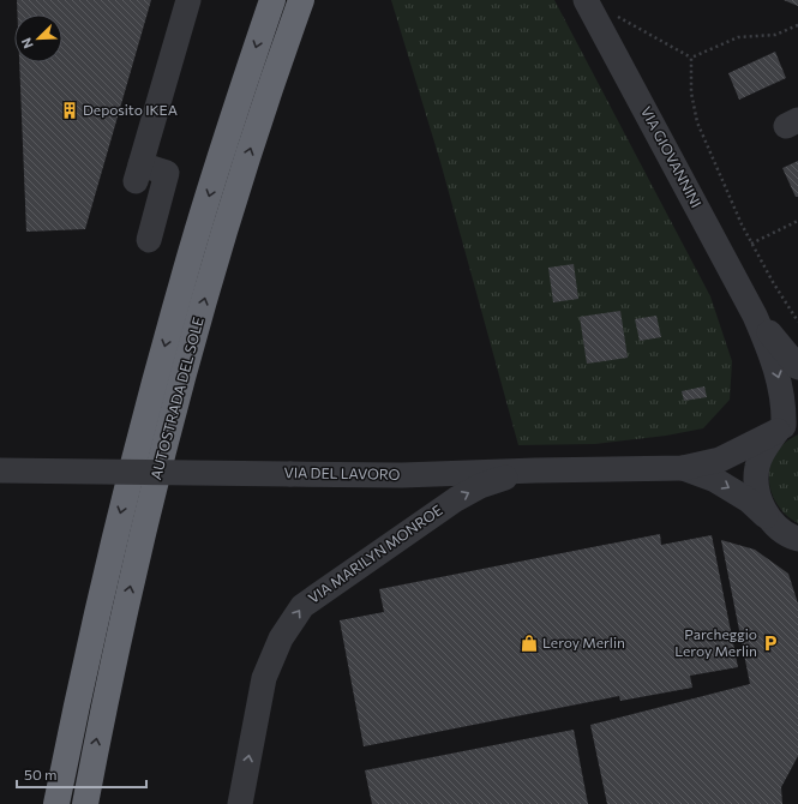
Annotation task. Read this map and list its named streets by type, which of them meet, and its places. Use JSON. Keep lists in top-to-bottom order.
{
  "streets": {
    "highway": ["AUTOSTRADA DEL SOLE"],
    "street": ["VIA GIOVANNINI", "VIA DEL LAVORO", "VIA MARILYN MONROE"]
  },
  "crossings": [
    ["VIA GIOVANNINI", "VIA DEL LAVORO"],
    ["VIA DEL LAVORO", "VIA MARILYN MONROE"]
  ],
  "one_way": ["VIA MARILYN MONROE"],
  "places": {
    "building": ["Deposito IKEA"],
    "shop": ["Leroy Merlin"],
    "parking": ["Parcheggio Leroy Merlin"]
  },
  "scale_bar": "50 m",
  "north": "bottom left"
}
